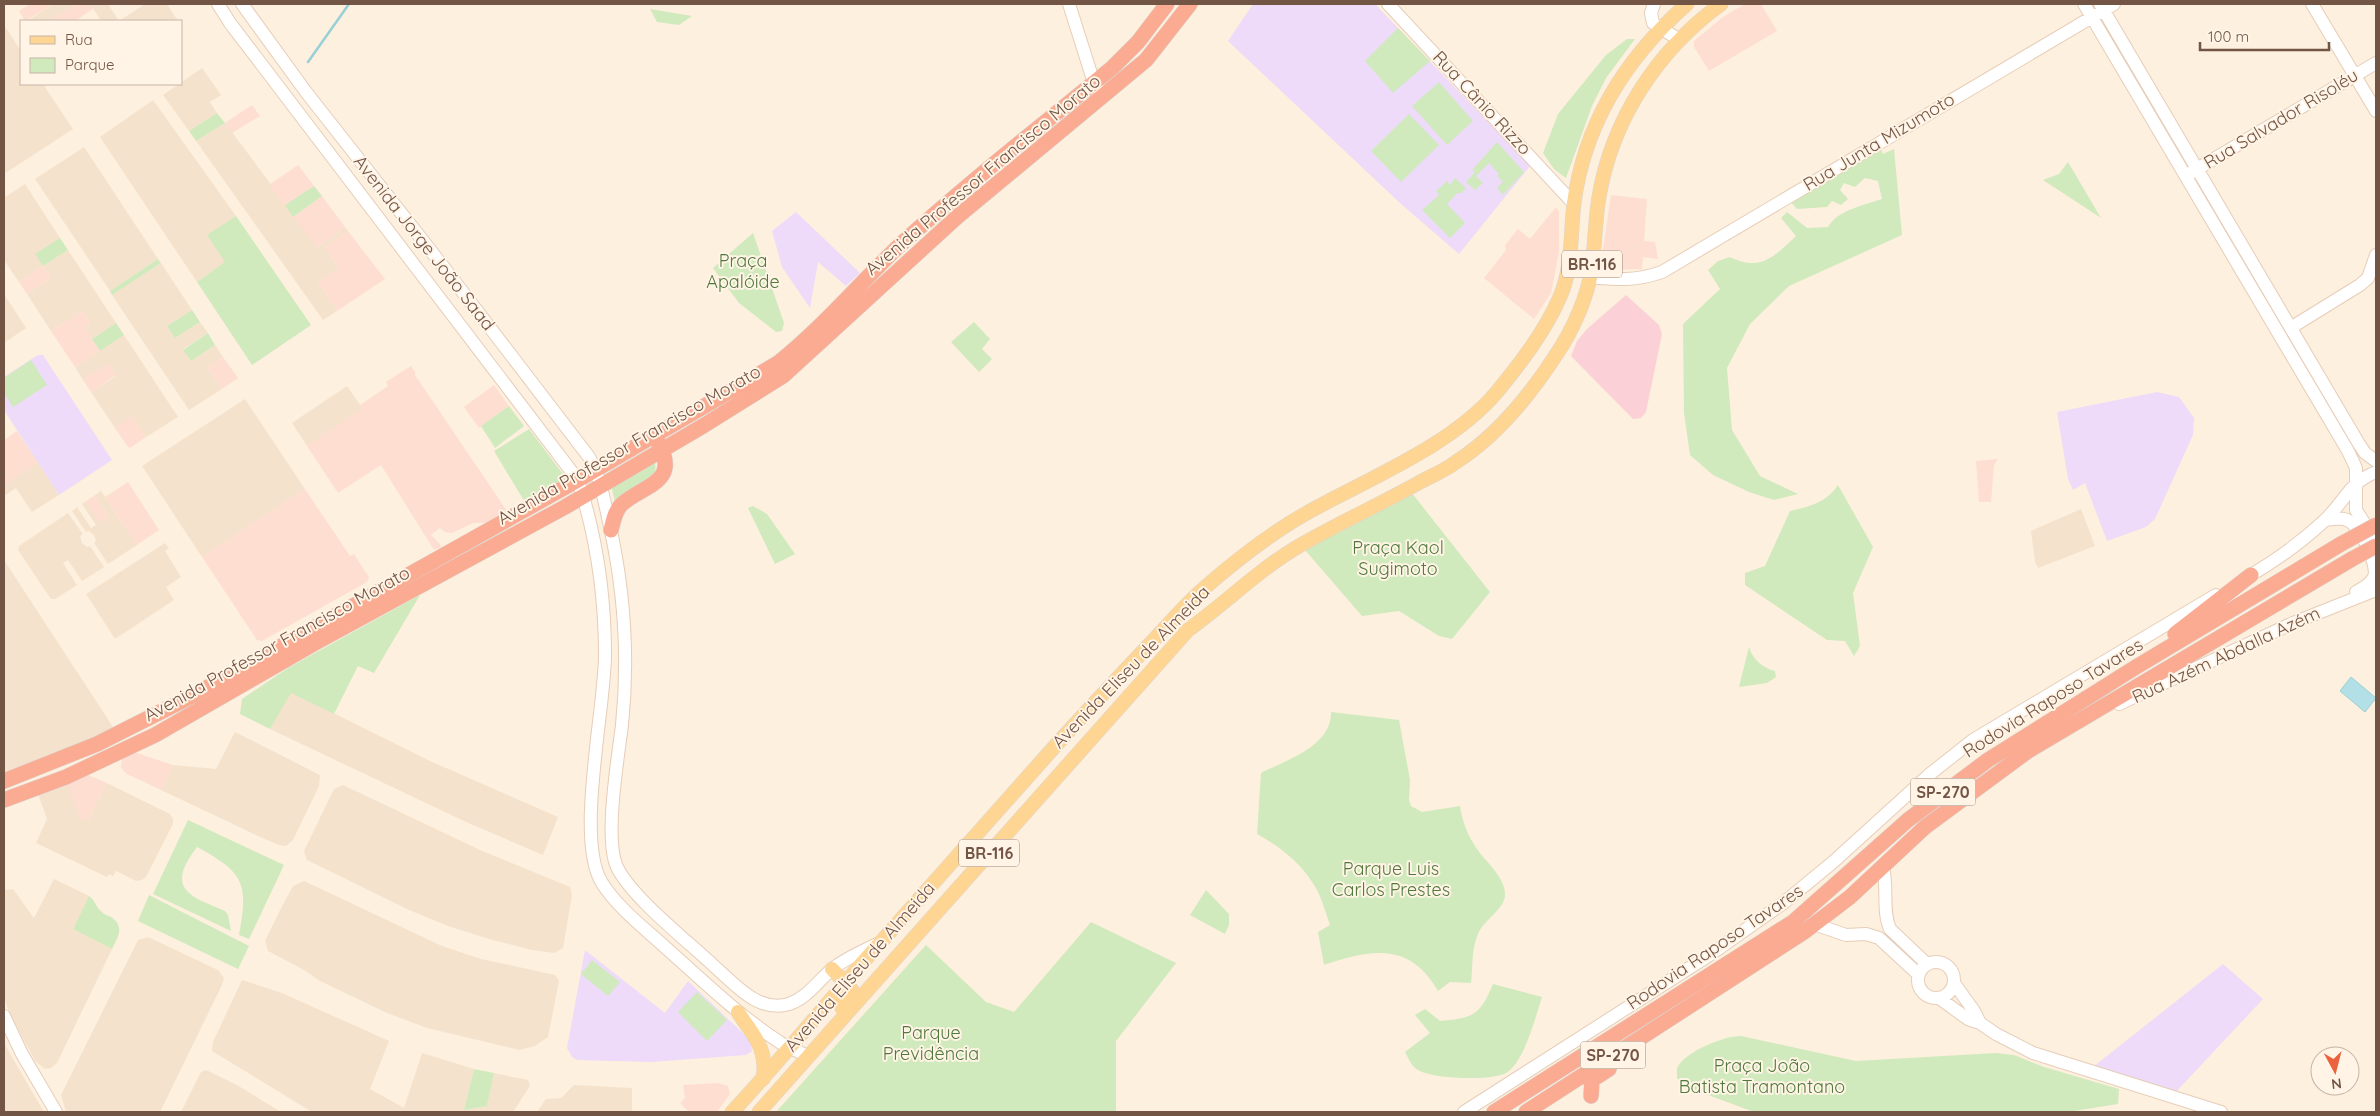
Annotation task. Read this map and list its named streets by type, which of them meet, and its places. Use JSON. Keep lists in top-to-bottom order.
{
  "streets": {
    "highway": ["Avenida Professor Francisco Morato", "Rodovia Raposo Tavares", "SP-270"],
    "main road": [
      "Rua Cânio Rizzo",
      "Rua Salvador Risoléu",
      "Rua Junta Mizumoto",
      "Avenida Jorge João Saad",
      "BR-116",
      "Rua Azém Abdalla Azém",
      "Avenida Eliseu de Almeida"
    ]
  },
  "crossings": [
    ["Rua Cânio Rizzo", "Avenida Eliseu de Almeida"],
    ["Rua Junta Mizumoto", "Avenida Eliseu de Almeida"],
    ["Avenida Professor Francisco Morato", "Avenida Jorge João Saad"],
    ["Avenida Jorge João Saad", "Avenida Eliseu de Almeida"],
    ["Rua Azém Abdalla Azém", "Rodovia Raposo Tavares"]
  ],
  "parks": [
    "Praça Apalóide",
    "Praça Kaol Sugimoto",
    "Parque Luis Carlos Prestes",
    "Parque Previdência",
    "Praça João Batista Tramontano"
  ],
  "legend": ["Rua", "Parque"],
  "scale_bar": "100 m",
  "north": "bottom"
}
